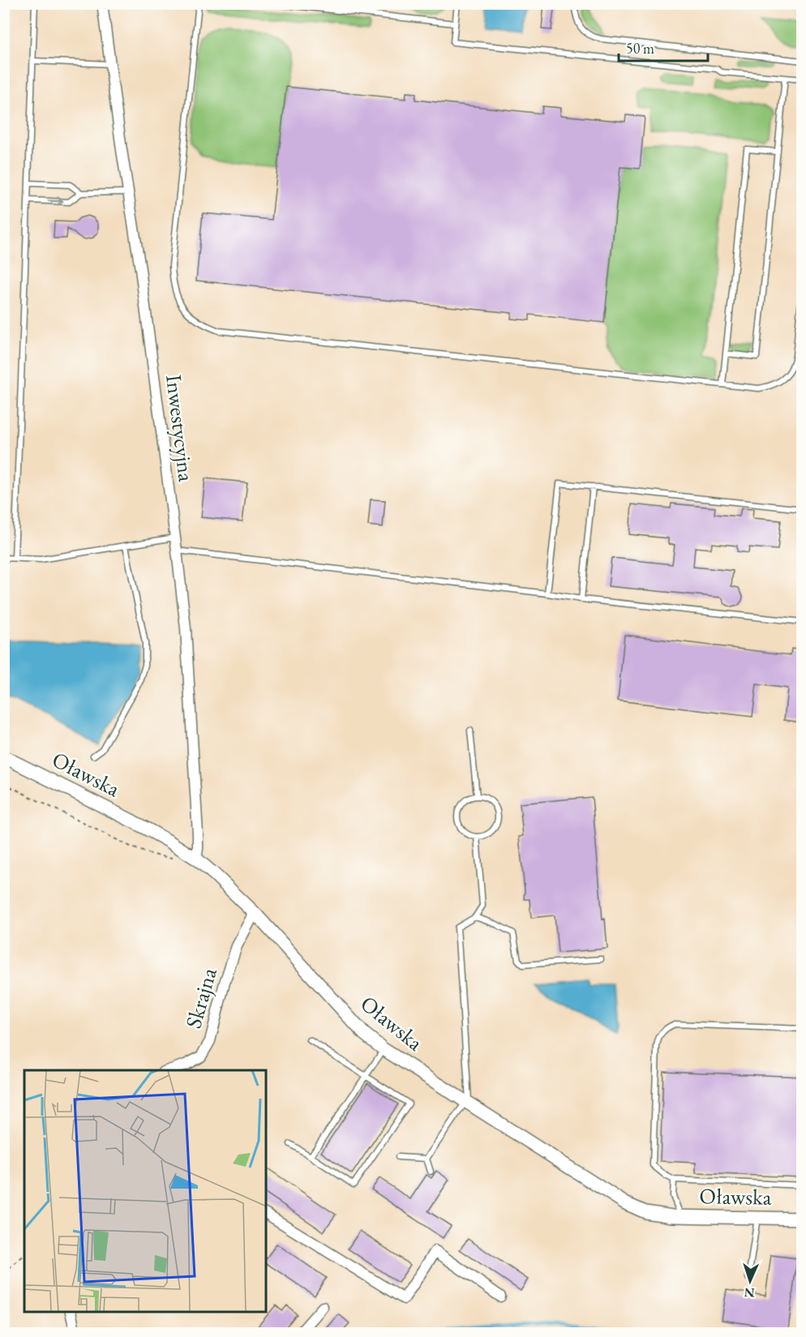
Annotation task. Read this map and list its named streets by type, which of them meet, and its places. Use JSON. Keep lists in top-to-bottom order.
{
  "streets": {
    "street": ["Inwestycyjna", "Oławska", "Skrajna"]
  },
  "crossings": [
    ["Inwestycyjna", "Oławska"],
    ["Oławska", "Skrajna"]
  ],
  "scale_bar": "50 m",
  "north": "bottom"
}
